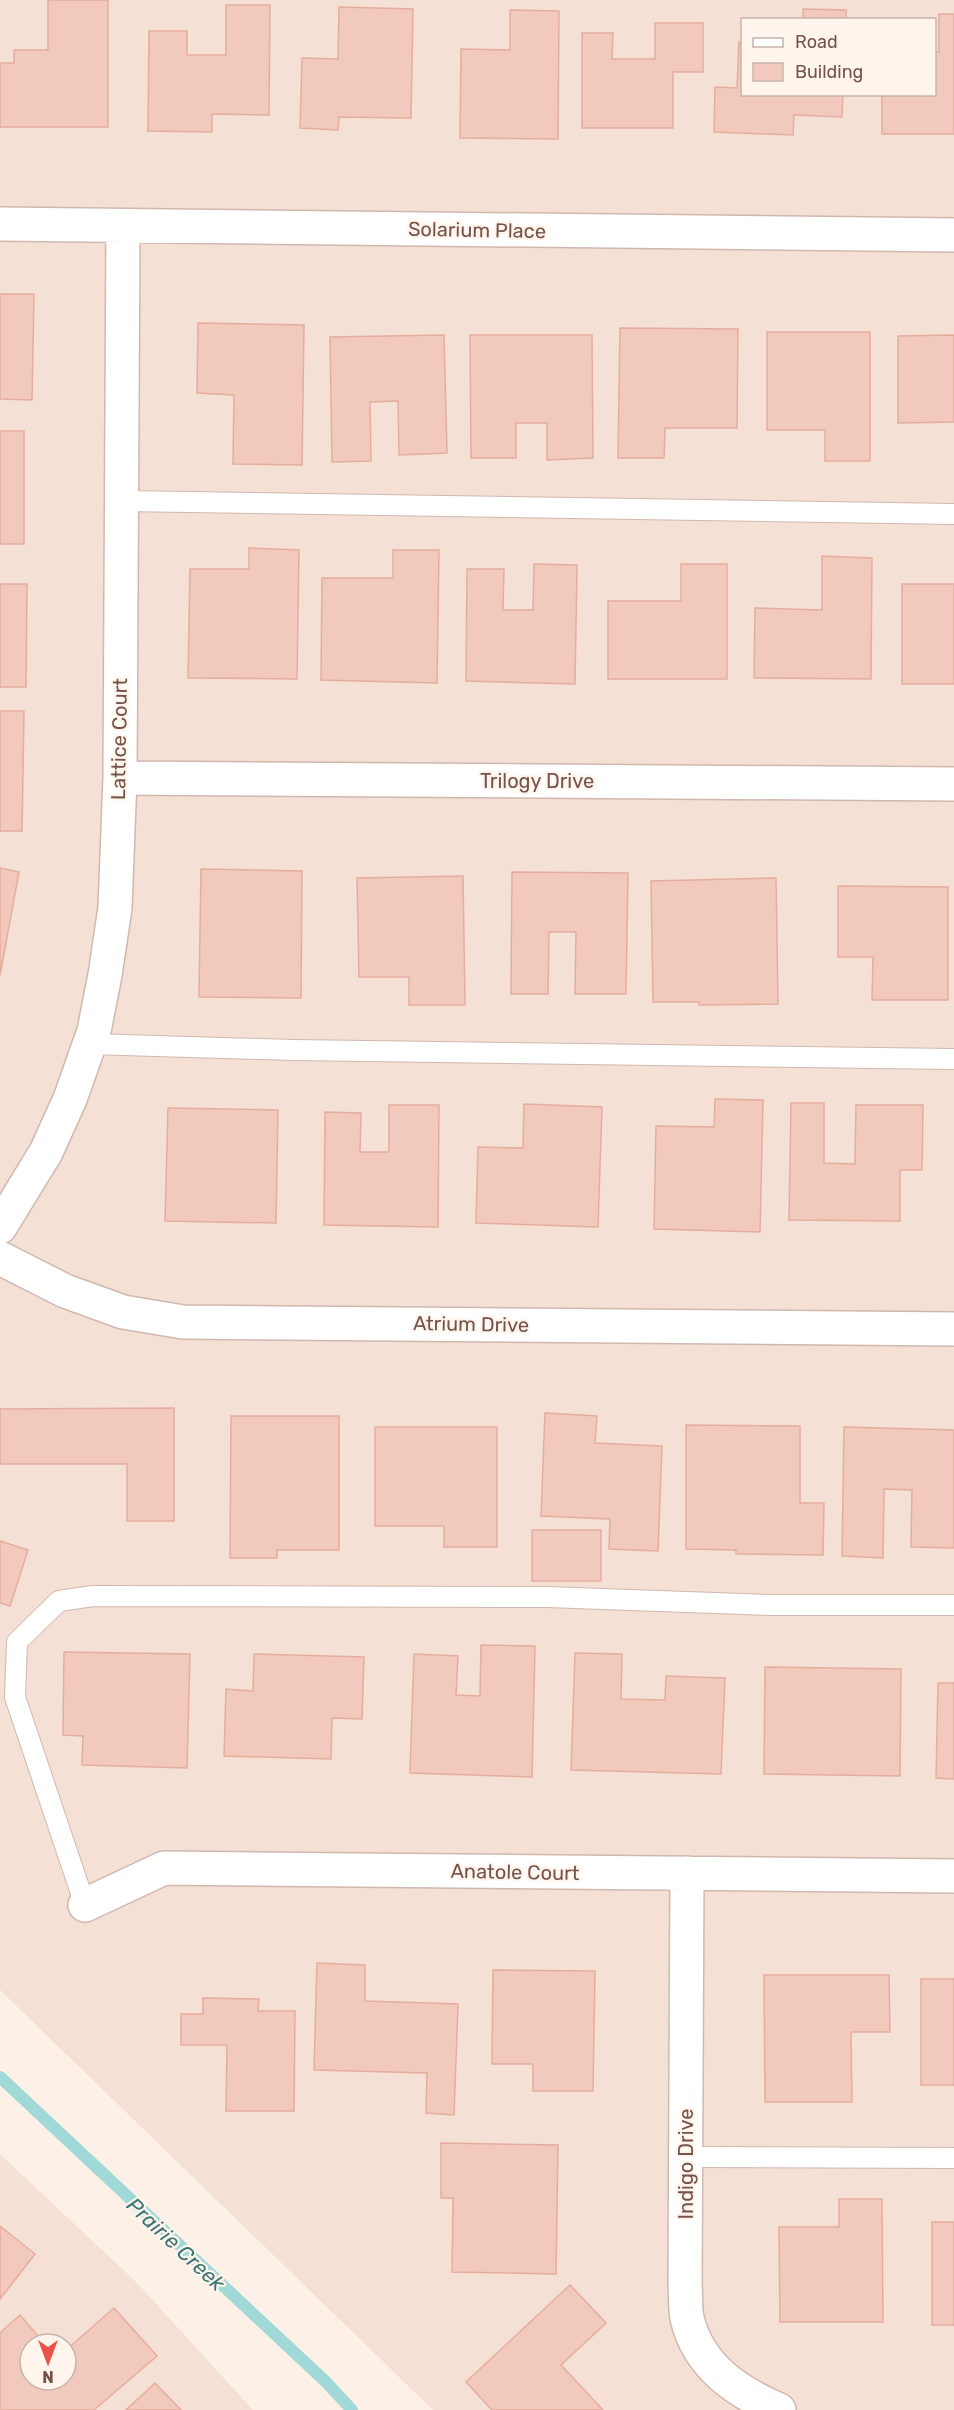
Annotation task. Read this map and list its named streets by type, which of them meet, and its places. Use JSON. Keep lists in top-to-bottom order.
{
  "streets": {
    "street": [
      "Solarium Place",
      "Lattice Court",
      "Trilogy Drive",
      "Atrium Drive",
      "Anatole Court",
      "Indigo Drive"
    ]
  },
  "crossings": [
    ["Solarium Place", "Lattice Court"],
    ["Lattice Court", "Trilogy Drive"],
    ["Anatole Court", "Indigo Drive"]
  ],
  "water": ["Prairie Creek"],
  "legend": ["Road", "Building"],
  "north": "bottom"
}
